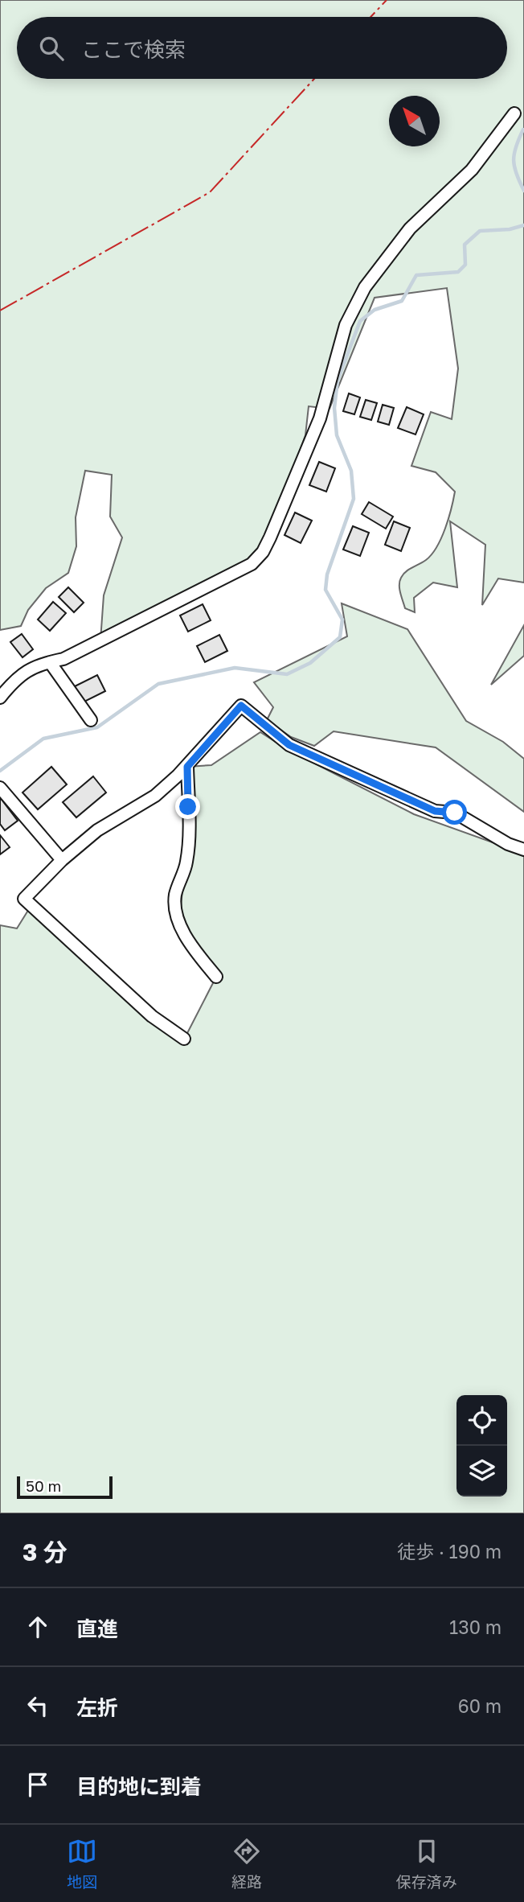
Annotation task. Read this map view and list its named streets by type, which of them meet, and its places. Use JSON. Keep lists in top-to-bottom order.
{
  "scale_bar": "50 m",
  "north": "top left",
  "page": {
    "search": "ここで検索",
    "scale": "50 m",
    "heading": ["3 分", "徒歩 · 190 m"],
    "list": [
      ["直進", "130 m"],
      ["左折", "60 m"],
      "目的地に到着"
    ],
    "nav": ["地図", "経路", "保存済み"]
  }
}
